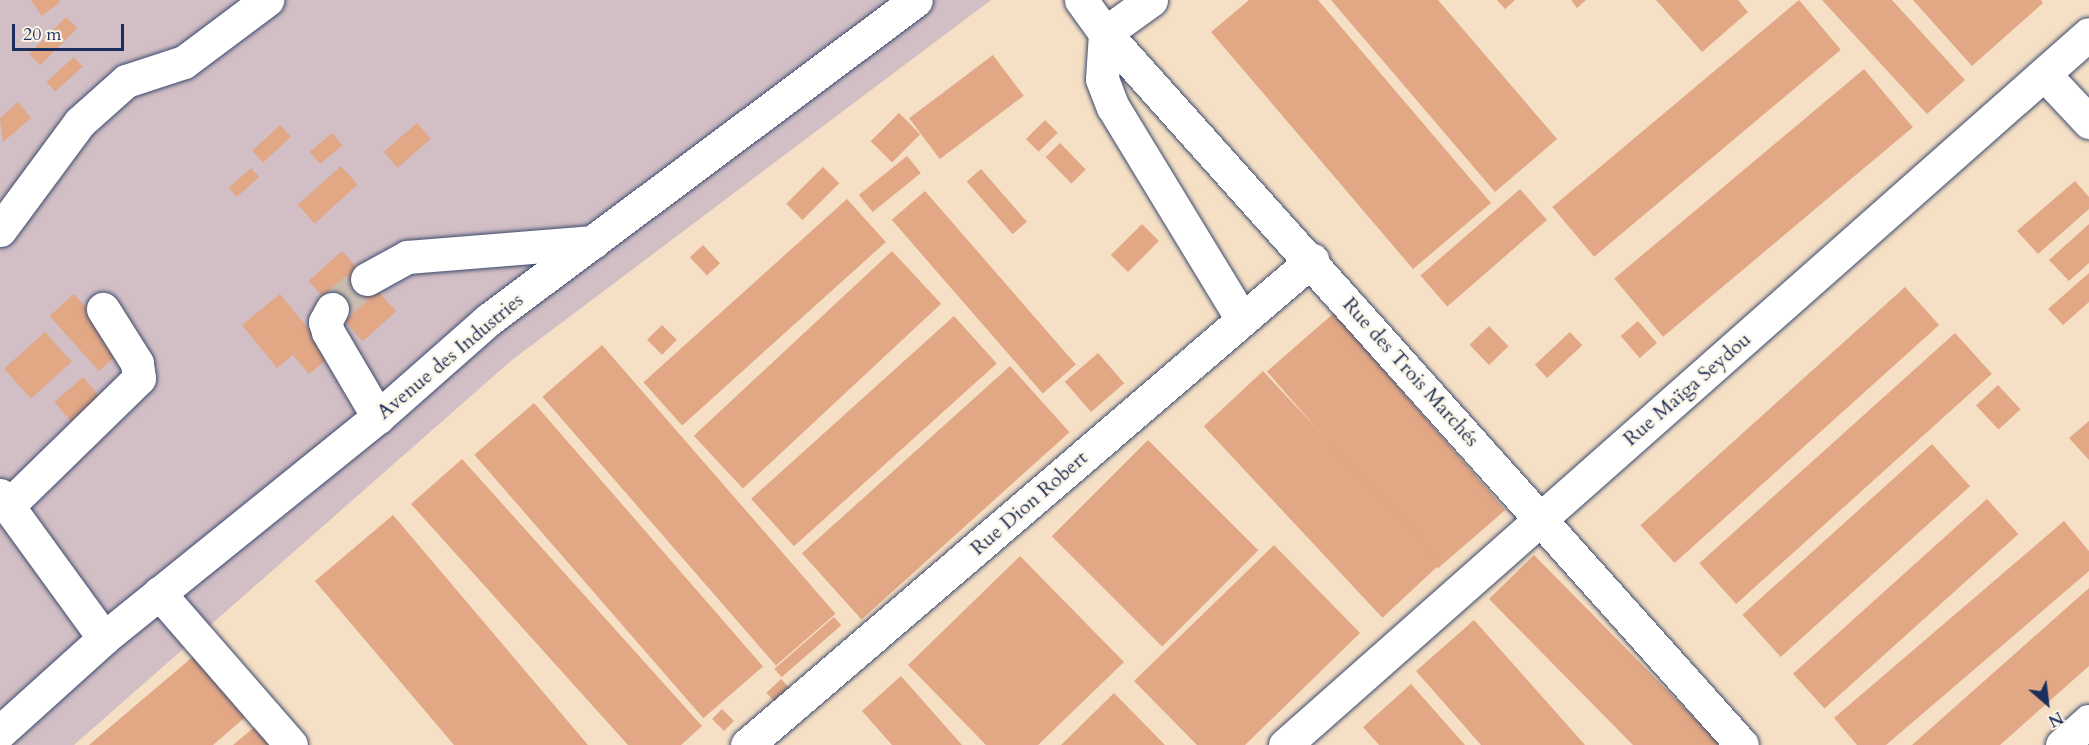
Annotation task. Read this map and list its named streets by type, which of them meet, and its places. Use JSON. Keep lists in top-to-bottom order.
{
  "streets": {
    "street": [
      "Avenue des Industries",
      "Rue des Trois Marchés",
      "Rue Maïga Seydou",
      "Rue Dion Robert"
    ]
  },
  "crossings": [
    ["Rue des Trois Marchés", "Rue Maïga Seydou"],
    ["Rue des Trois Marchés", "Rue Dion Robert"]
  ],
  "scale_bar": "20 m",
  "north": "bottom right"
}
